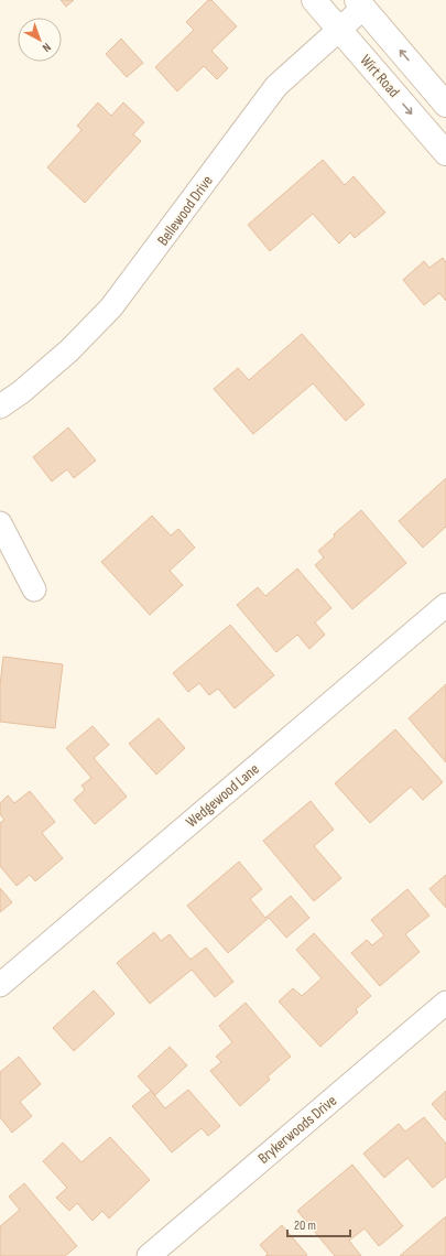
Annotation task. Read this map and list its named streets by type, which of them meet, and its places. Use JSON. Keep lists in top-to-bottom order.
{
  "streets": {
    "main road": ["Wirt Road"],
    "street": ["Bellewood Drive", "Wedgewood Lane", "Brykerwoods Drive"]
  },
  "crossings": [
    ["Wirt Road", "Bellewood Drive"]
  ],
  "scale_bar": "20 m",
  "north": "bottom right"
}
